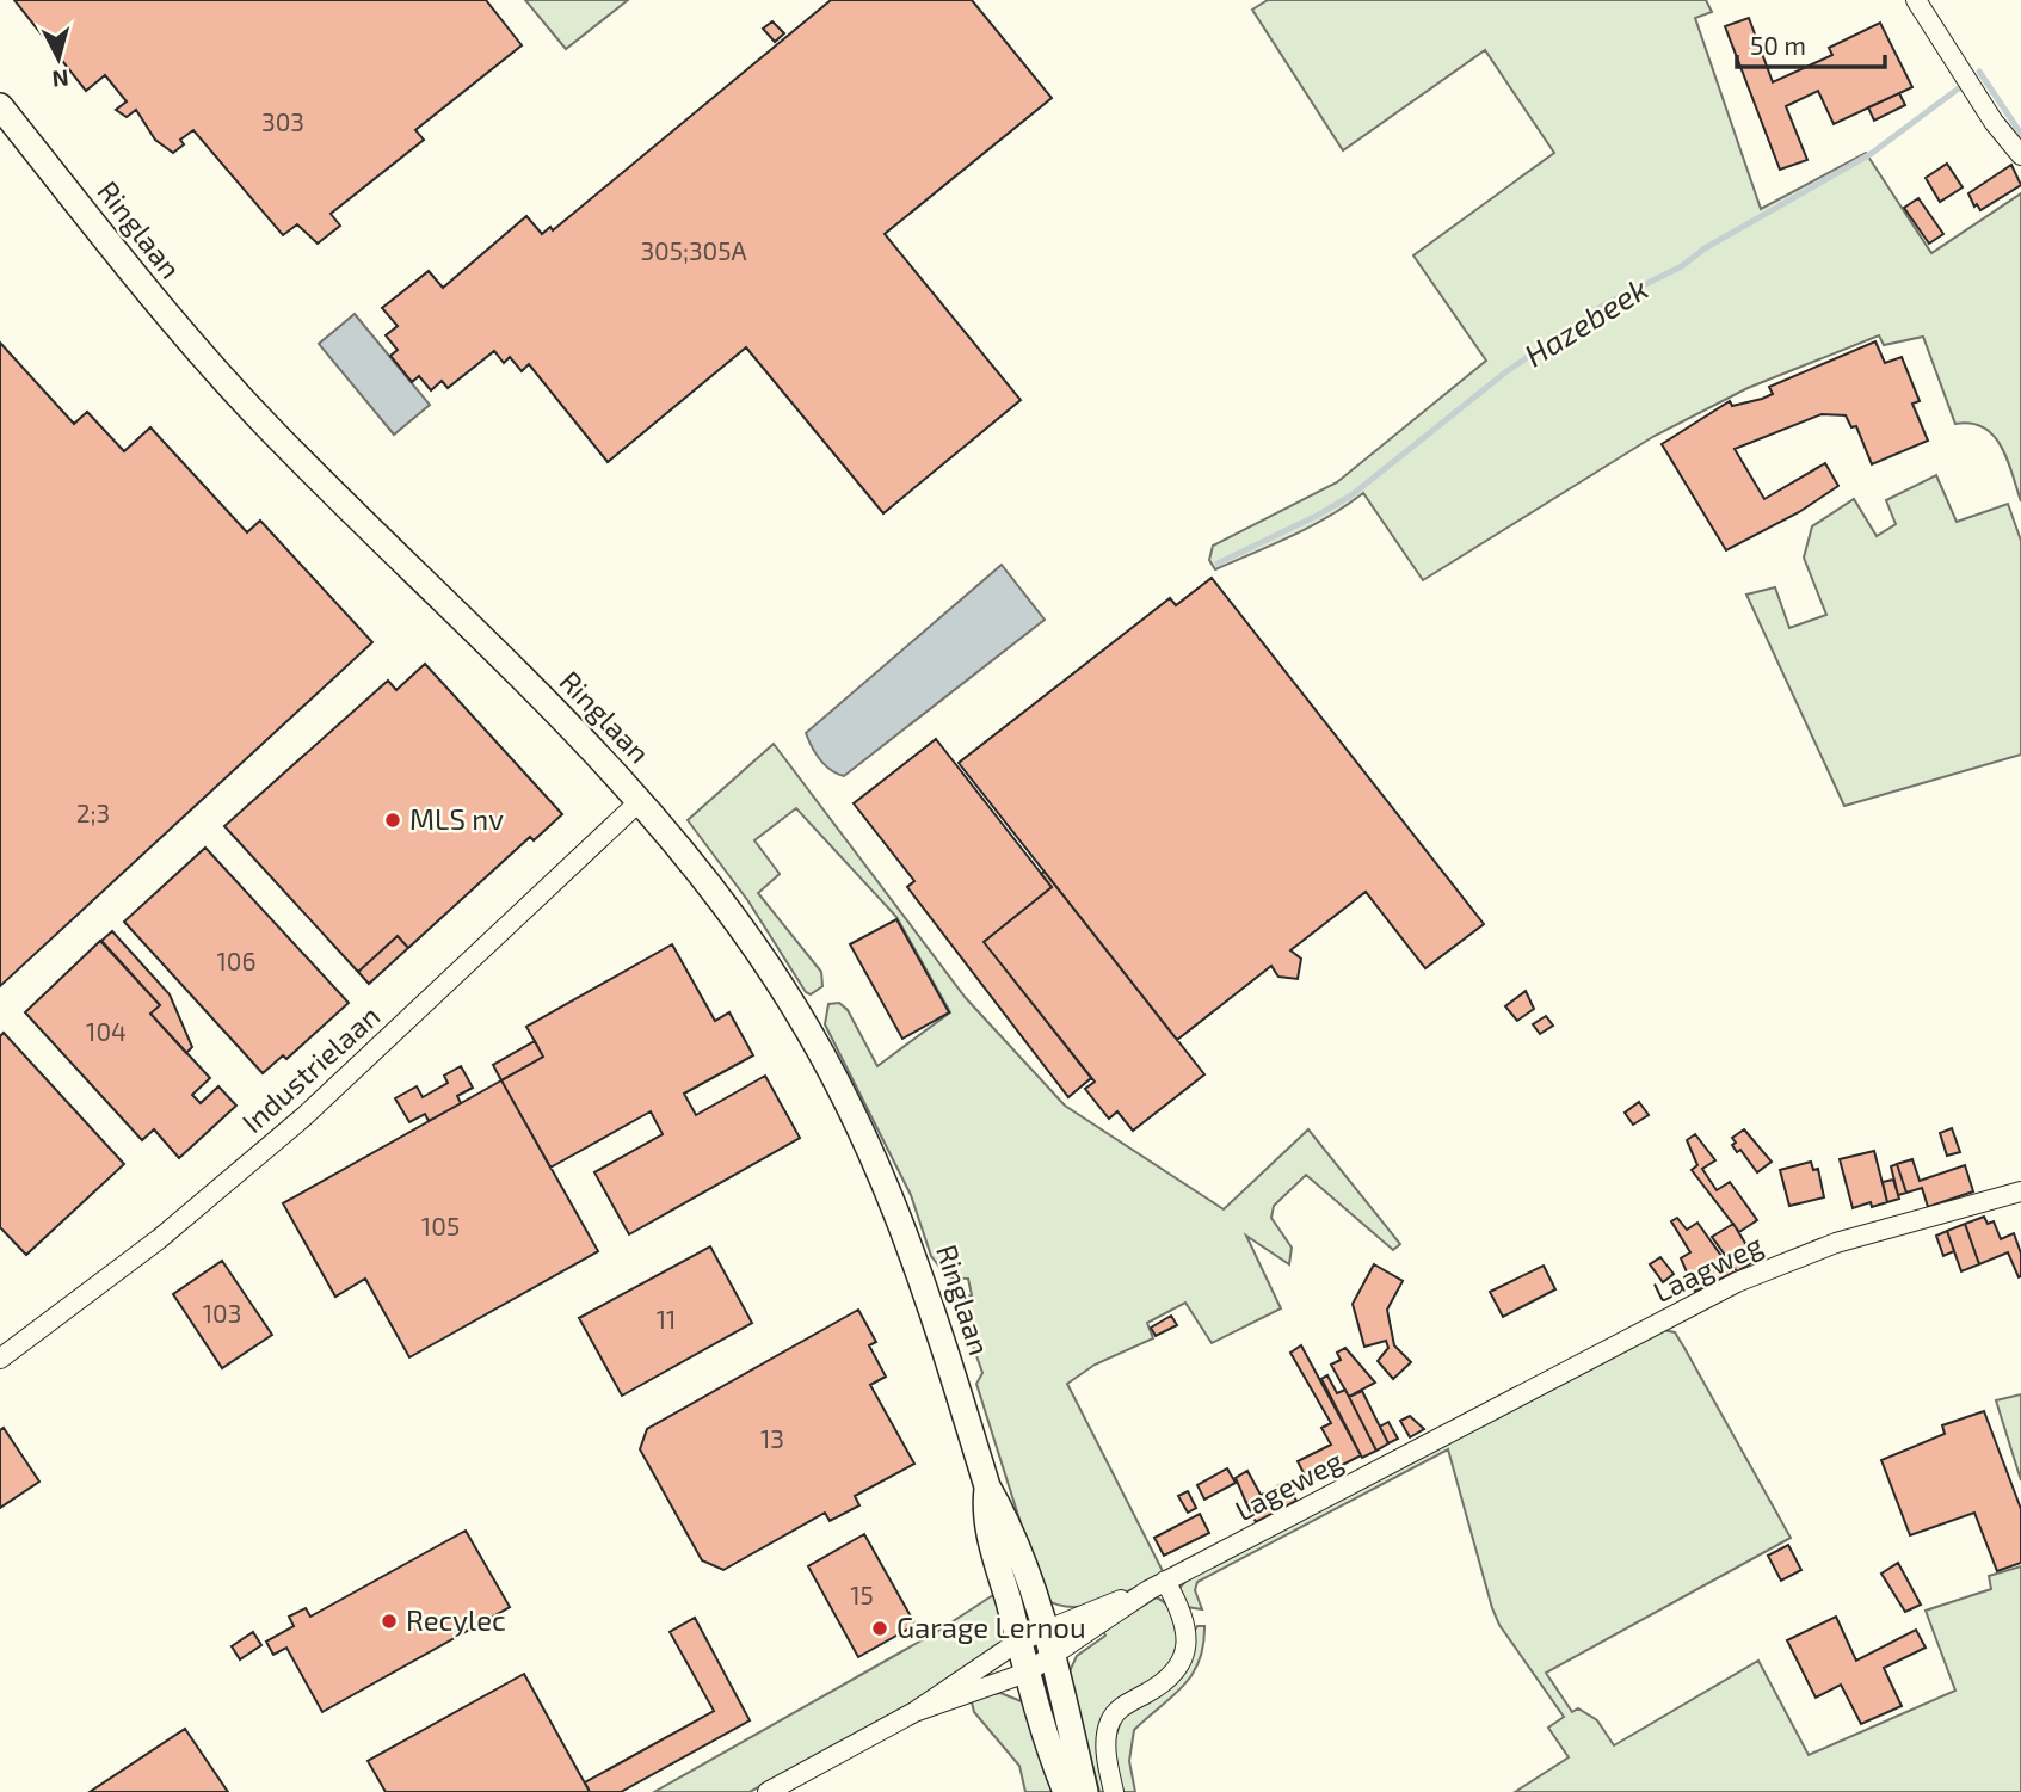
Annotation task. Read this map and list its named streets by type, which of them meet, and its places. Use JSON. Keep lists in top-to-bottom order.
{
  "streets": {
    "main road": ["Ringlaan"],
    "street": ["Industrielaan", "Laagweg", "Lageweg"]
  },
  "crossings": [
    ["Ringlaan", "Industrielaan"],
    ["Ringlaan", "Lageweg"],
    ["Laagweg", "Lageweg"]
  ],
  "water": ["Hazebeek"],
  "places": ["MLS nv", "Recylec", "Garage Lernou"],
  "house_numbers": [
    "303",
    "305;305A",
    "2;3",
    "106",
    "104",
    "105",
    "103",
    "11",
    "13",
    "15"
  ],
  "scale_bar": "50 m",
  "north": "bottom"
}
